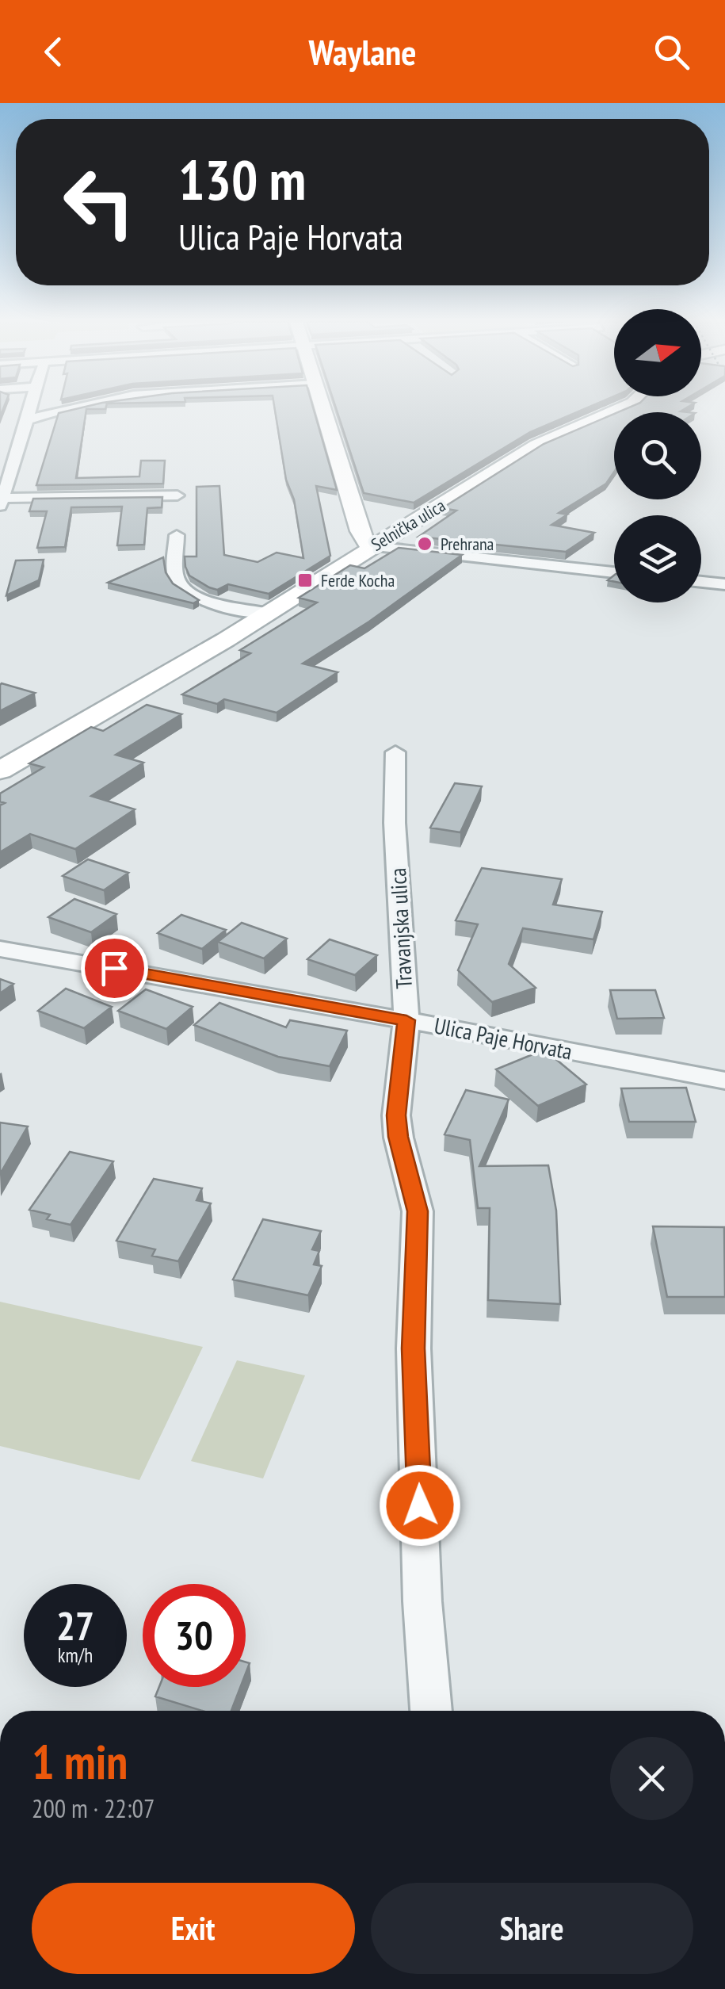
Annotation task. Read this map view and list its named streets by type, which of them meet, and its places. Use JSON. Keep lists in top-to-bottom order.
{
  "streets": {
    "street": ["Selnička ulica", "Travanjska ulica", "Ulica Paje Horvata"]
  },
  "crossings": [
    ["Travanjska ulica", "Ulica Paje Horvata"]
  ],
  "places": {
    "other": ["Prehrana"],
    "transit": ["Ferde Kocha"]
  },
  "north": "right",
  "page": {
    "header": "Waylane",
    "turn": ["130 m", "Ulica Paje Horvata"],
    "speed": "27 km/h",
    "limit": "30",
    "heading": ["1 min", "200 m · 22:07"],
    "buttons": ["Exit", "Share"]
  }
}
